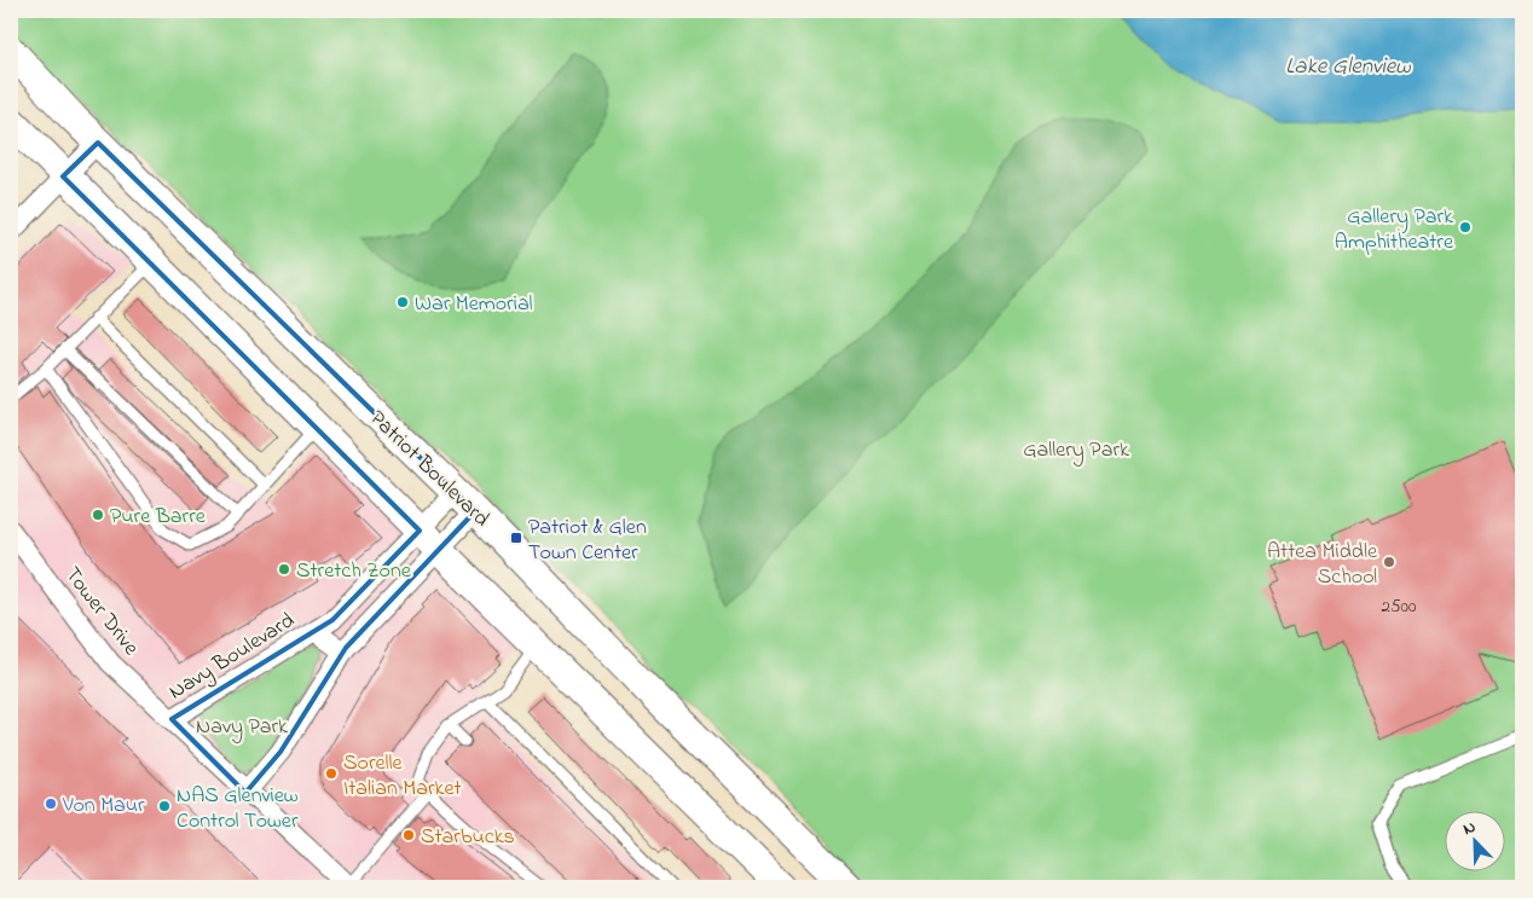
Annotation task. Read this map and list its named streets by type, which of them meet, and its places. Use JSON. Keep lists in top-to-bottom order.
{
  "streets": {
    "main road": ["Patriot Boulevard"],
    "street": ["Tower Drive", "Navy Boulevard"]
  },
  "crossings": [
    ["Patriot Boulevard", "Navy Boulevard"],
    ["Tower Drive", "Navy Boulevard"]
  ],
  "water": ["Lake Glenview"],
  "parks": ["Gallery Park", "Navy Park"],
  "places": {
    "other": [
      "Gallery Park Amphitheatre",
      "War Memorial",
      "Pure Barre",
      "Attea Middle School",
      "Stretch Zone",
      "Sorelle Italian Market",
      "Von Maur",
      "NAS Glenview Control Tower",
      "Starbucks"
    ],
    "transit": ["Patriot & Glen Town Center"]
  },
  "house_numbers": ["2500"],
  "north": "top left"
}
